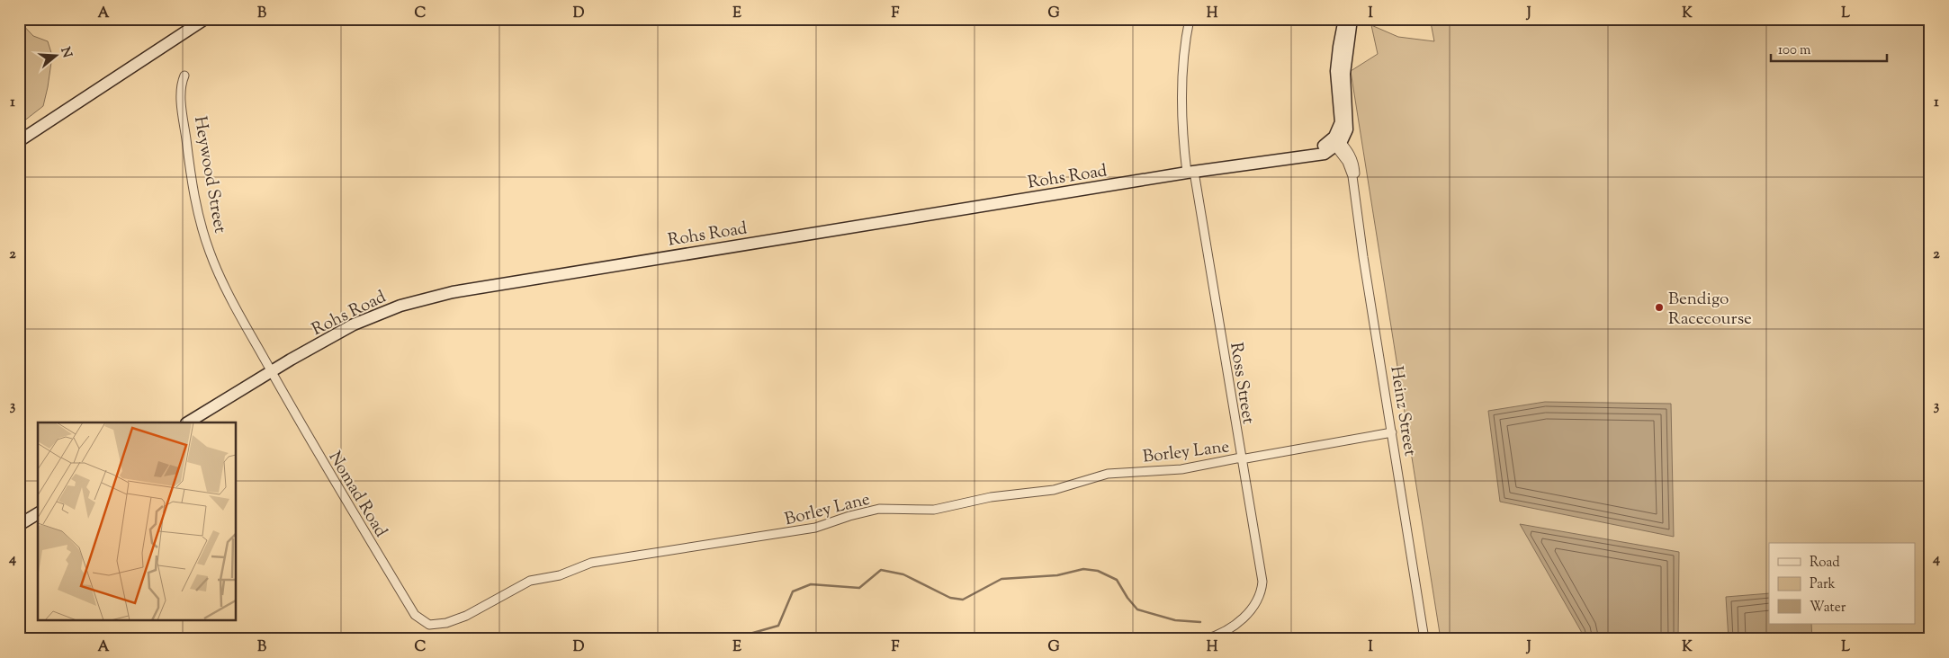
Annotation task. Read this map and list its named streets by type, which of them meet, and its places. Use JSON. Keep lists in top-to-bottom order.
{
  "streets": {
    "street": [
      "Heywood Street",
      "Rohs Road",
      "Ross Street",
      "Heinz Street",
      "Borley Lane",
      "Nomad Road"
    ]
  },
  "crossings": [
    ["Heywood Street", "Rohs Road"],
    ["Heywood Street", "Nomad Road"],
    ["Rohs Road", "Ross Street"],
    ["Rohs Road", "Heinz Street"],
    ["Rohs Road", "Nomad Road"],
    ["Ross Street", "Borley Lane"],
    ["Heinz Street", "Borley Lane"],
    ["Borley Lane", "Nomad Road"]
  ],
  "places": ["Bendigo Racecourse"],
  "legend": ["Road", "Park", "Water"],
  "scale_bar": "100 m",
  "north": "right",
  "grid": {
    "columns": [
      "A",
      "B",
      "C",
      "D",
      "E",
      "F",
      "G",
      "H",
      "I",
      "J",
      "K",
      "L"
    ],
    "rows": [
      "1",
      "2",
      "3",
      "4"
    ]
  }
}
